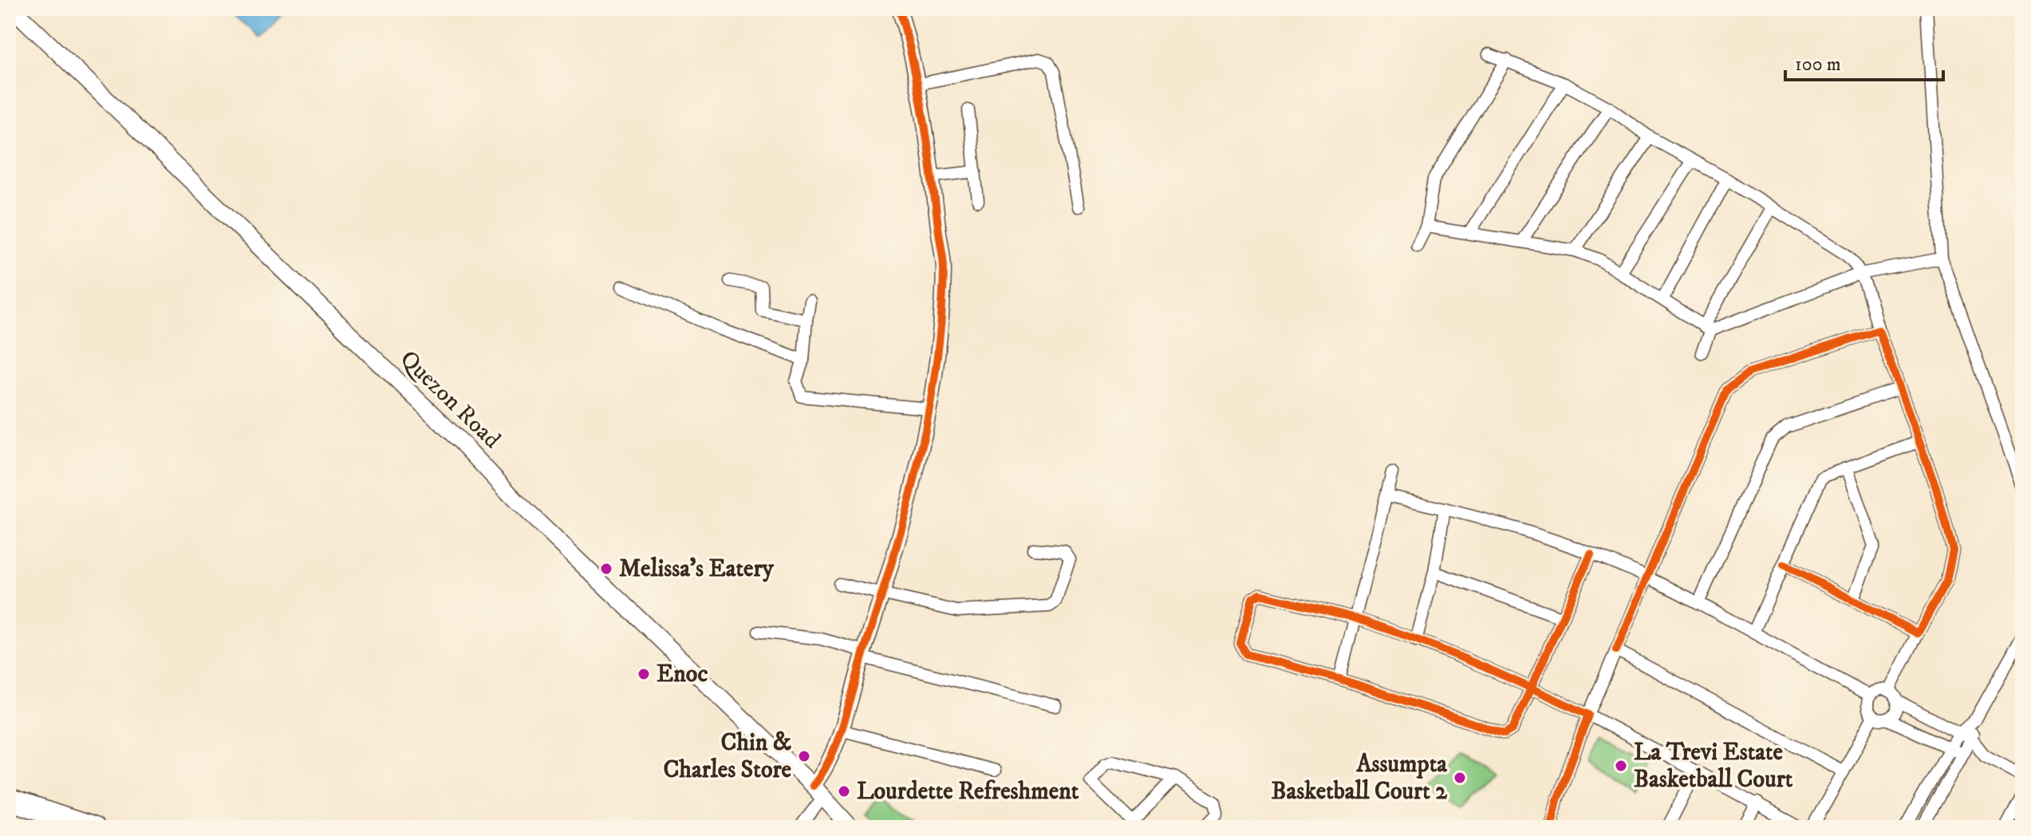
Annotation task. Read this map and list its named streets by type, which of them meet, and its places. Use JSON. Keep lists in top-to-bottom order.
{
  "streets": {
    "main road": ["Quezon Road"]
  },
  "places": [
    "Melissa's Eatery",
    "Enoc",
    "Chin & Charles Store",
    "La Trevi Estate Basketball Court",
    "Assumpta Basketball Court 2",
    "Lourdette Refreshment"
  ],
  "scale_bar": "100 m"
}
